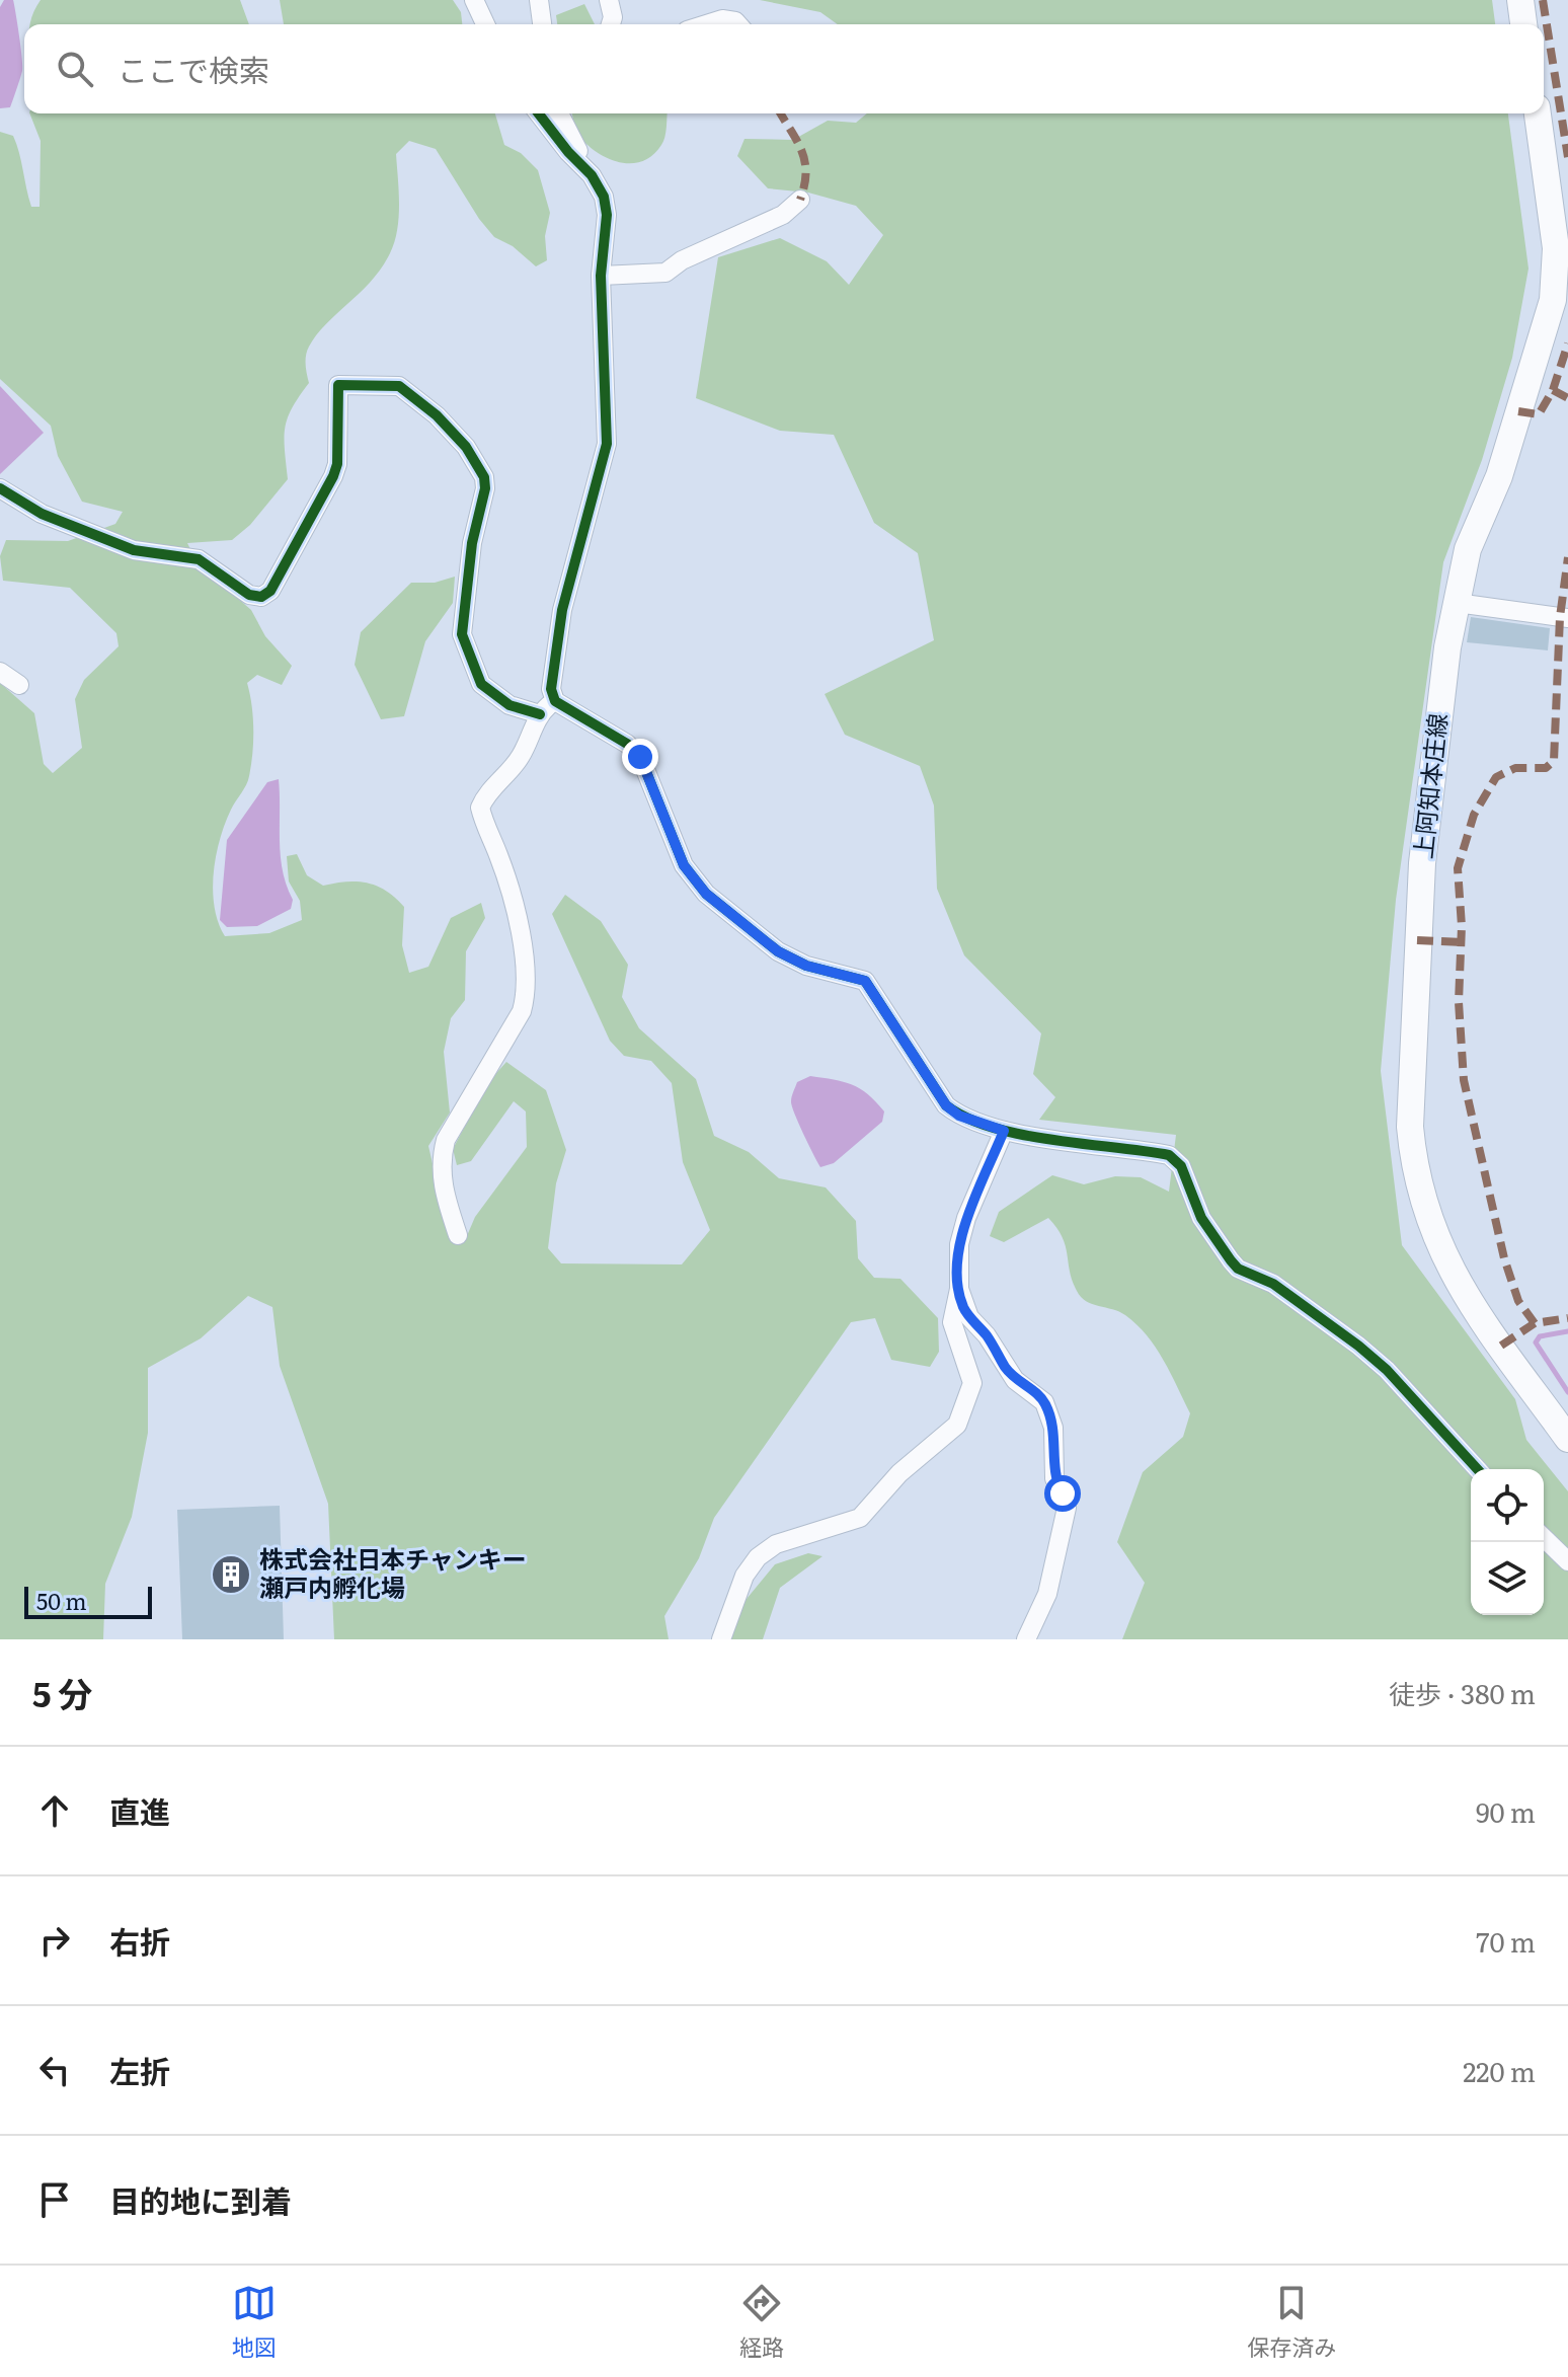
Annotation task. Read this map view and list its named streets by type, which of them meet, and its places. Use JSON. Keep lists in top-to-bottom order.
{
  "streets": {
    "main road": ["上阿知本庄線"]
  },
  "places": {
    "building": ["株式会社日本チャンキー 瀬戸内孵化場"]
  },
  "scale_bar": "50 m",
  "page": {
    "search": "ここで検索",
    "scale": "50 m",
    "heading": ["5 分", "徒歩 · 380 m"],
    "list": [
      ["直進", "90 m"],
      ["右折", "70 m"],
      ["左折", "220 m"],
      "目的地に到着"
    ],
    "nav": ["地図", "経路", "保存済み"]
  }
}
